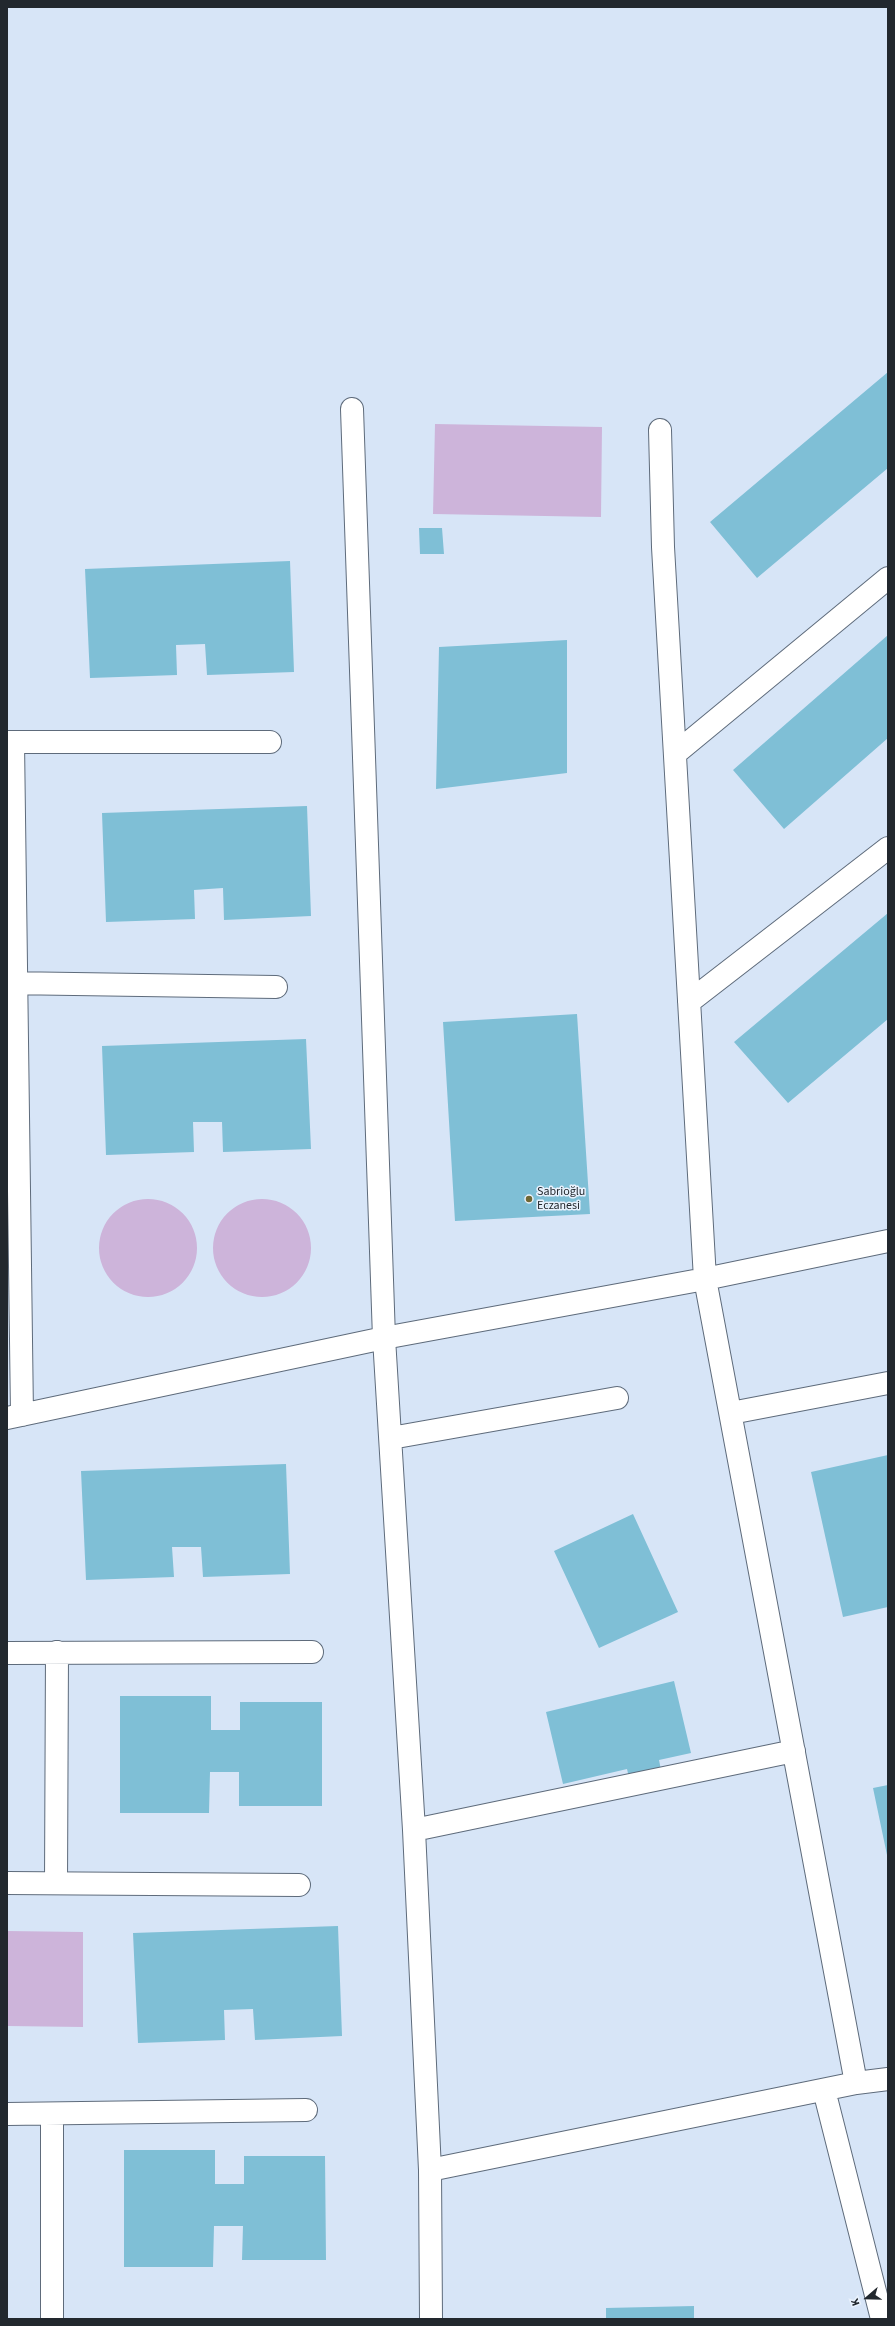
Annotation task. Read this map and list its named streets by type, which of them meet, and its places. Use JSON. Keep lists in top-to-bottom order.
{
  "places": ["Sabrioğlu Eczanesi"],
  "north": "left"
}
